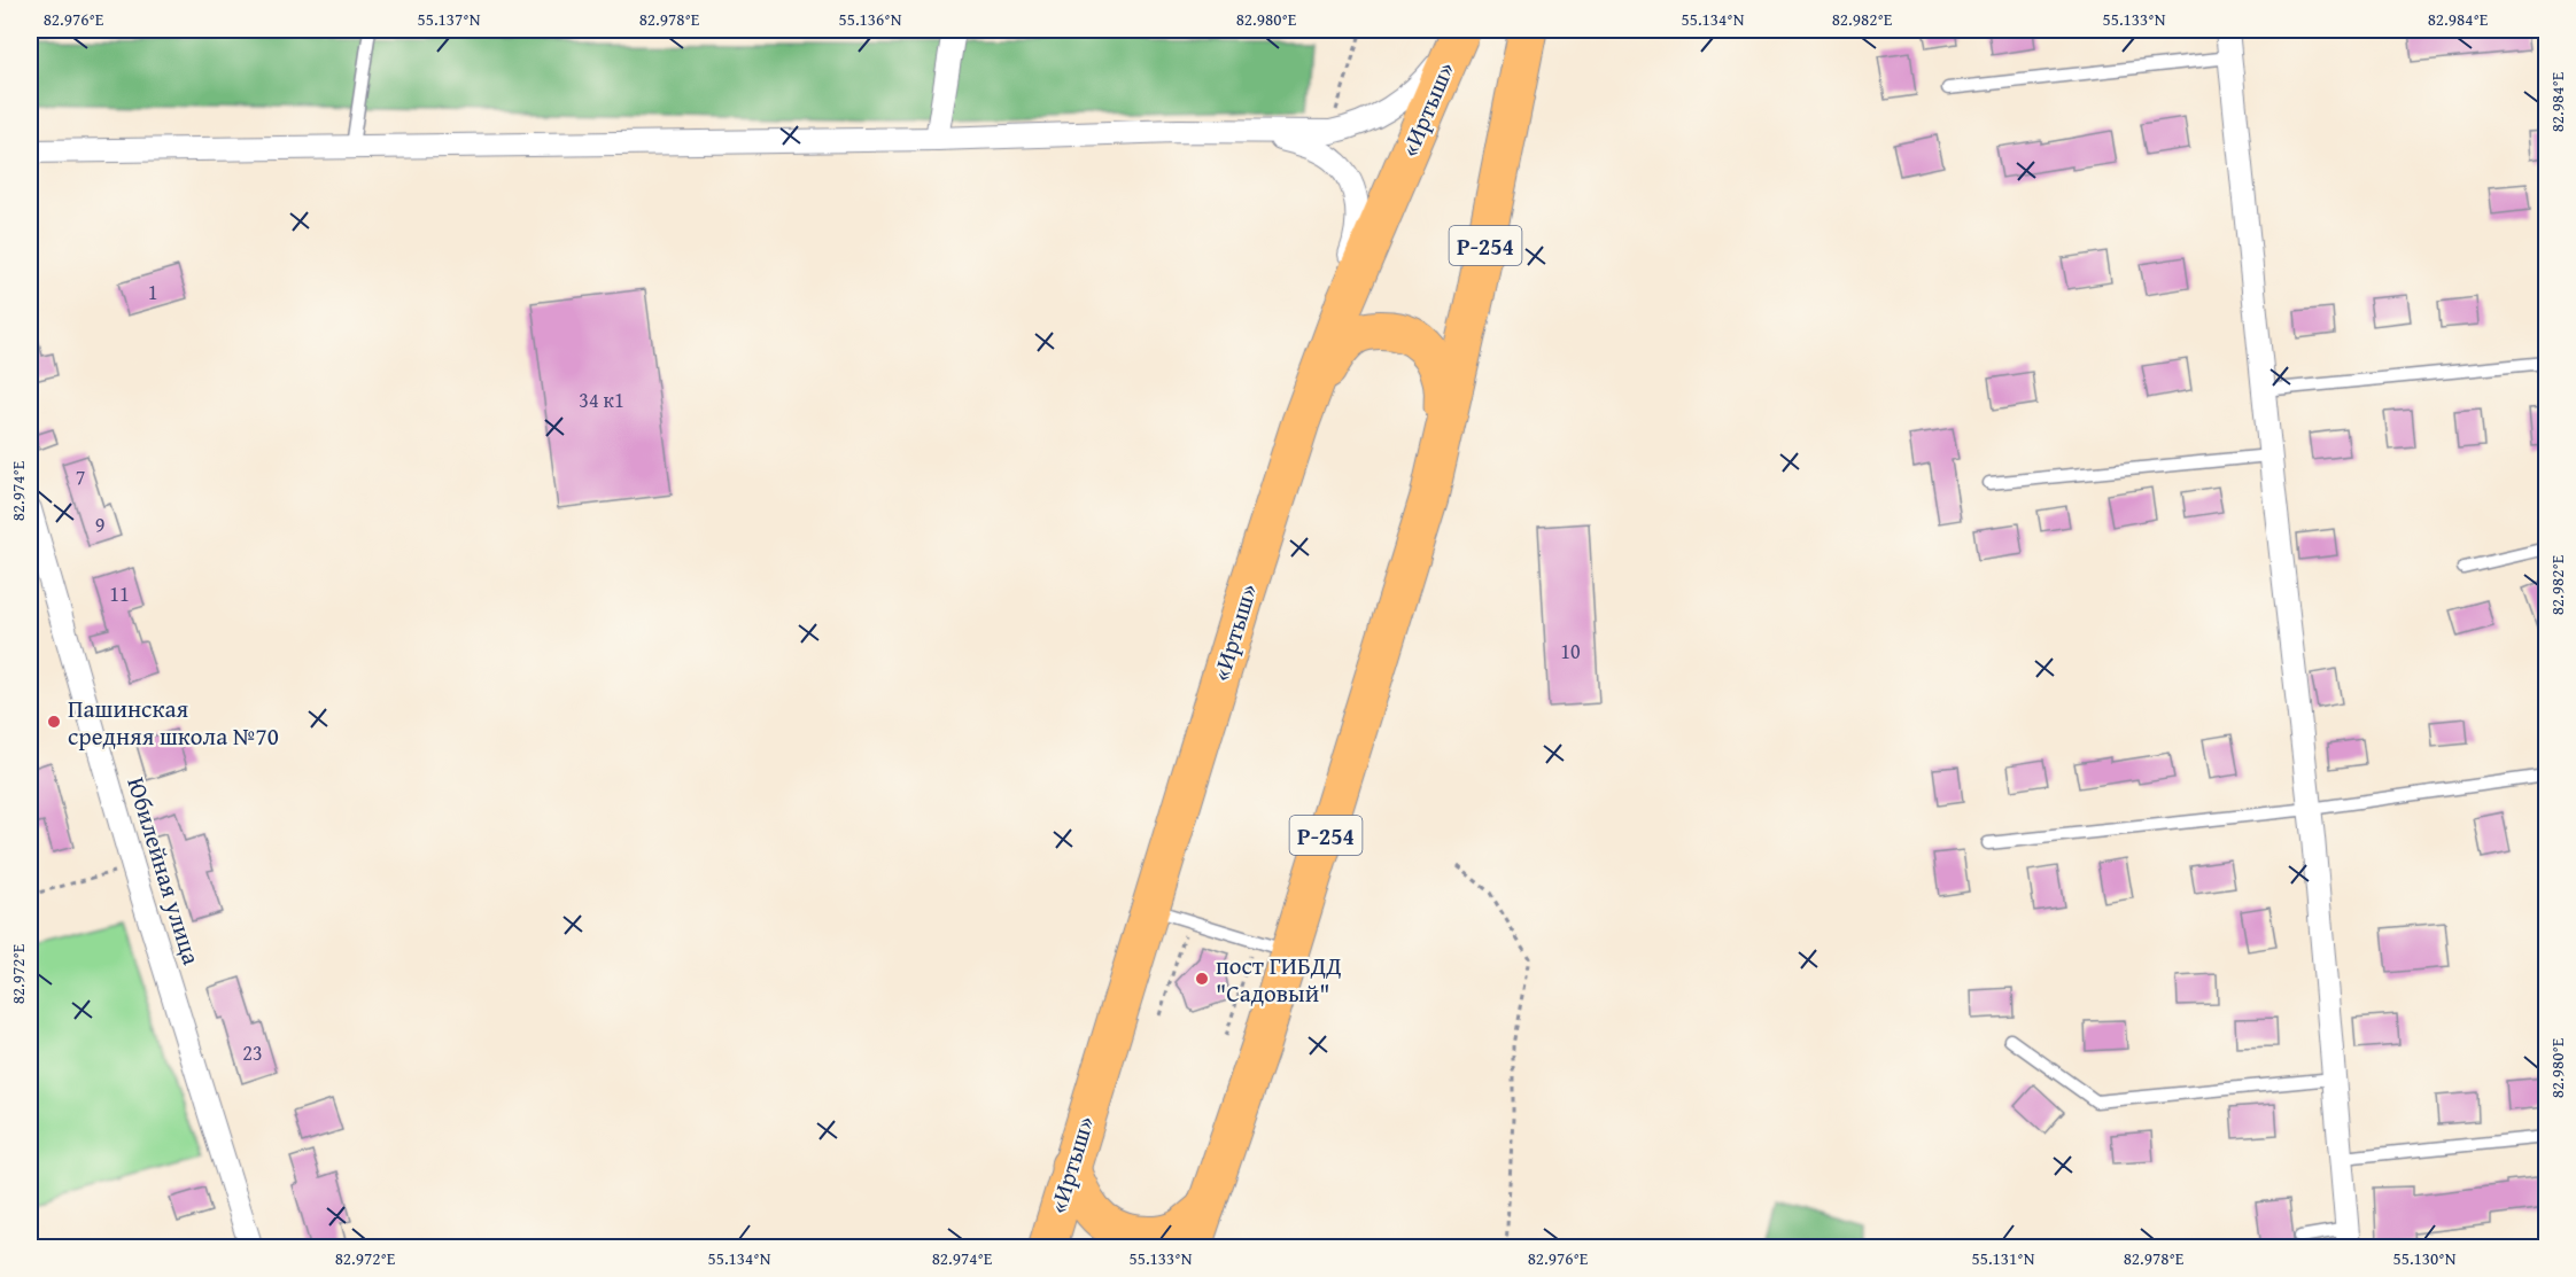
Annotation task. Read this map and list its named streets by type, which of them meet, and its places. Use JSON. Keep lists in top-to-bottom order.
{
  "streets": {
    "highway": ["«Иртыш»", "Р-254"],
    "street": ["Юбилейная улица"]
  },
  "places": ["Пашинская средняя школа №70", "пост ГИБДД \"Садовый\""],
  "house_numbers": [
    "1",
    "34 к1",
    "7",
    "9",
    "11",
    "10",
    "23"
  ],
  "coordinates": [
    "82.976°E",
    "55.137°N",
    "82.978°E",
    "55.136°N",
    "82.980°E",
    "55.134°N",
    "82.982°E",
    "55.133°N",
    "82.984°E",
    "82.974°E",
    "82.972°E",
    "55.131°N",
    "55.130°N"
  ]
}
